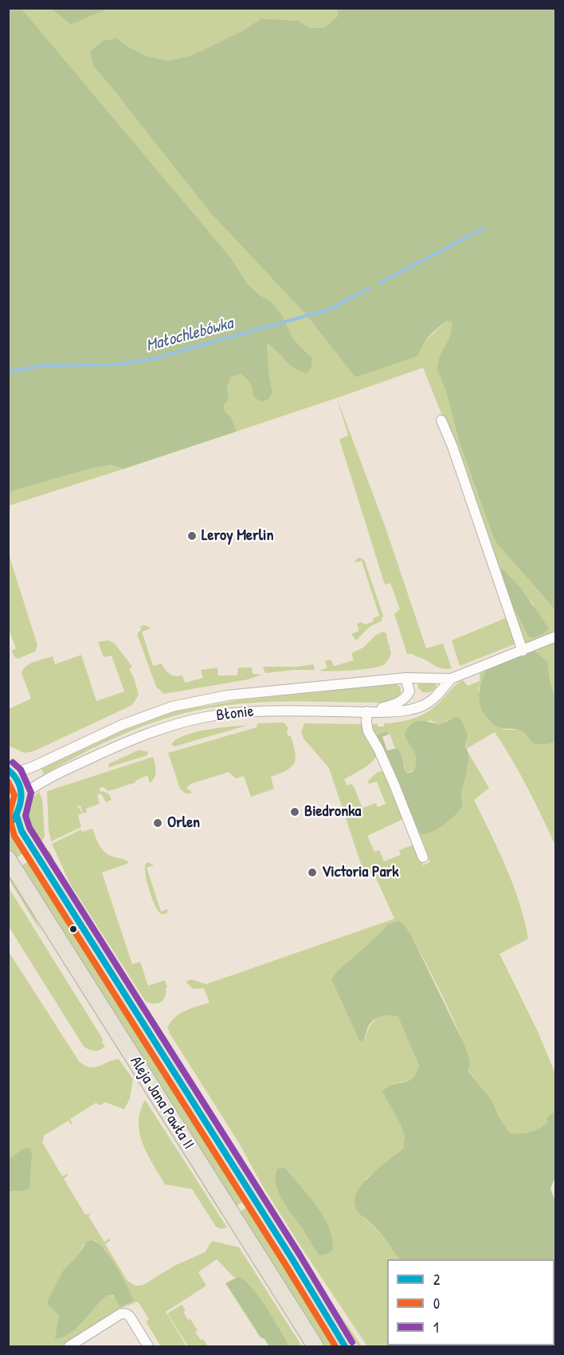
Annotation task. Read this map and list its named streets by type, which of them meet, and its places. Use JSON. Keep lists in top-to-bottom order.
{
  "streets": {
    "main road": ["Aleja Jana Pawła II"],
    "street": ["Błonie"]
  },
  "water": ["Małochlebówka"],
  "places": [
    "Leroy Merlin",
    "Biedronka",
    "Orlen",
    "Victoria Park"
  ],
  "lines": ["transit line 1", "transit line 2", "transit line 0"],
  "legend": ["2", "0", "1"]
}
